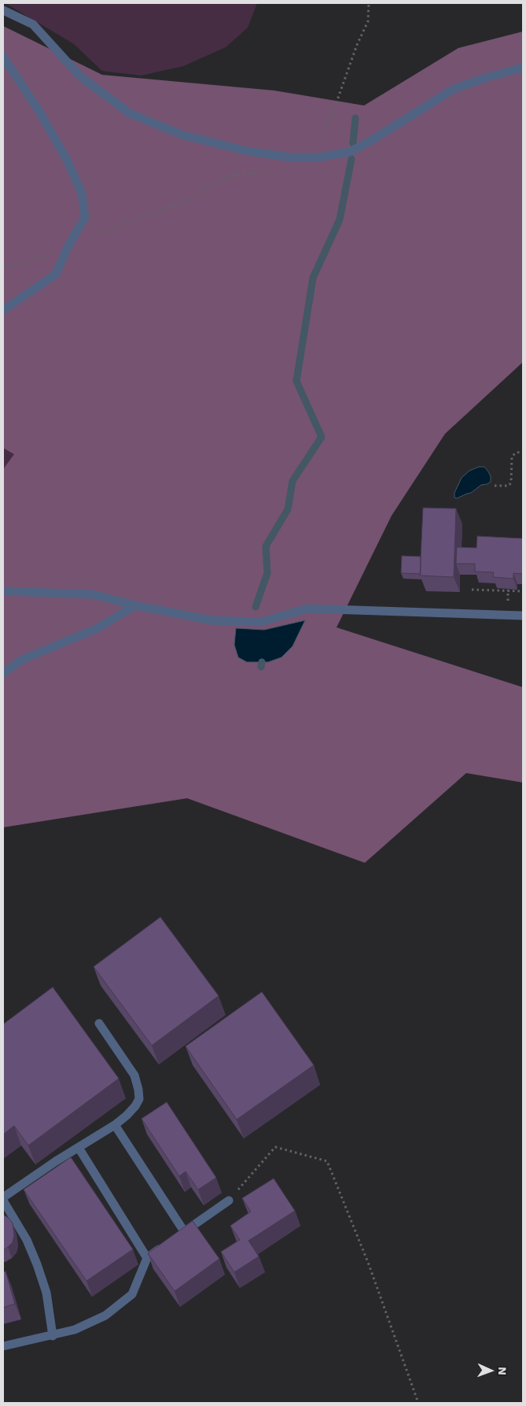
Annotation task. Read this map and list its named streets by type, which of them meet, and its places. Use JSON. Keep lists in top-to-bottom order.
{
  "north": "right"
}
